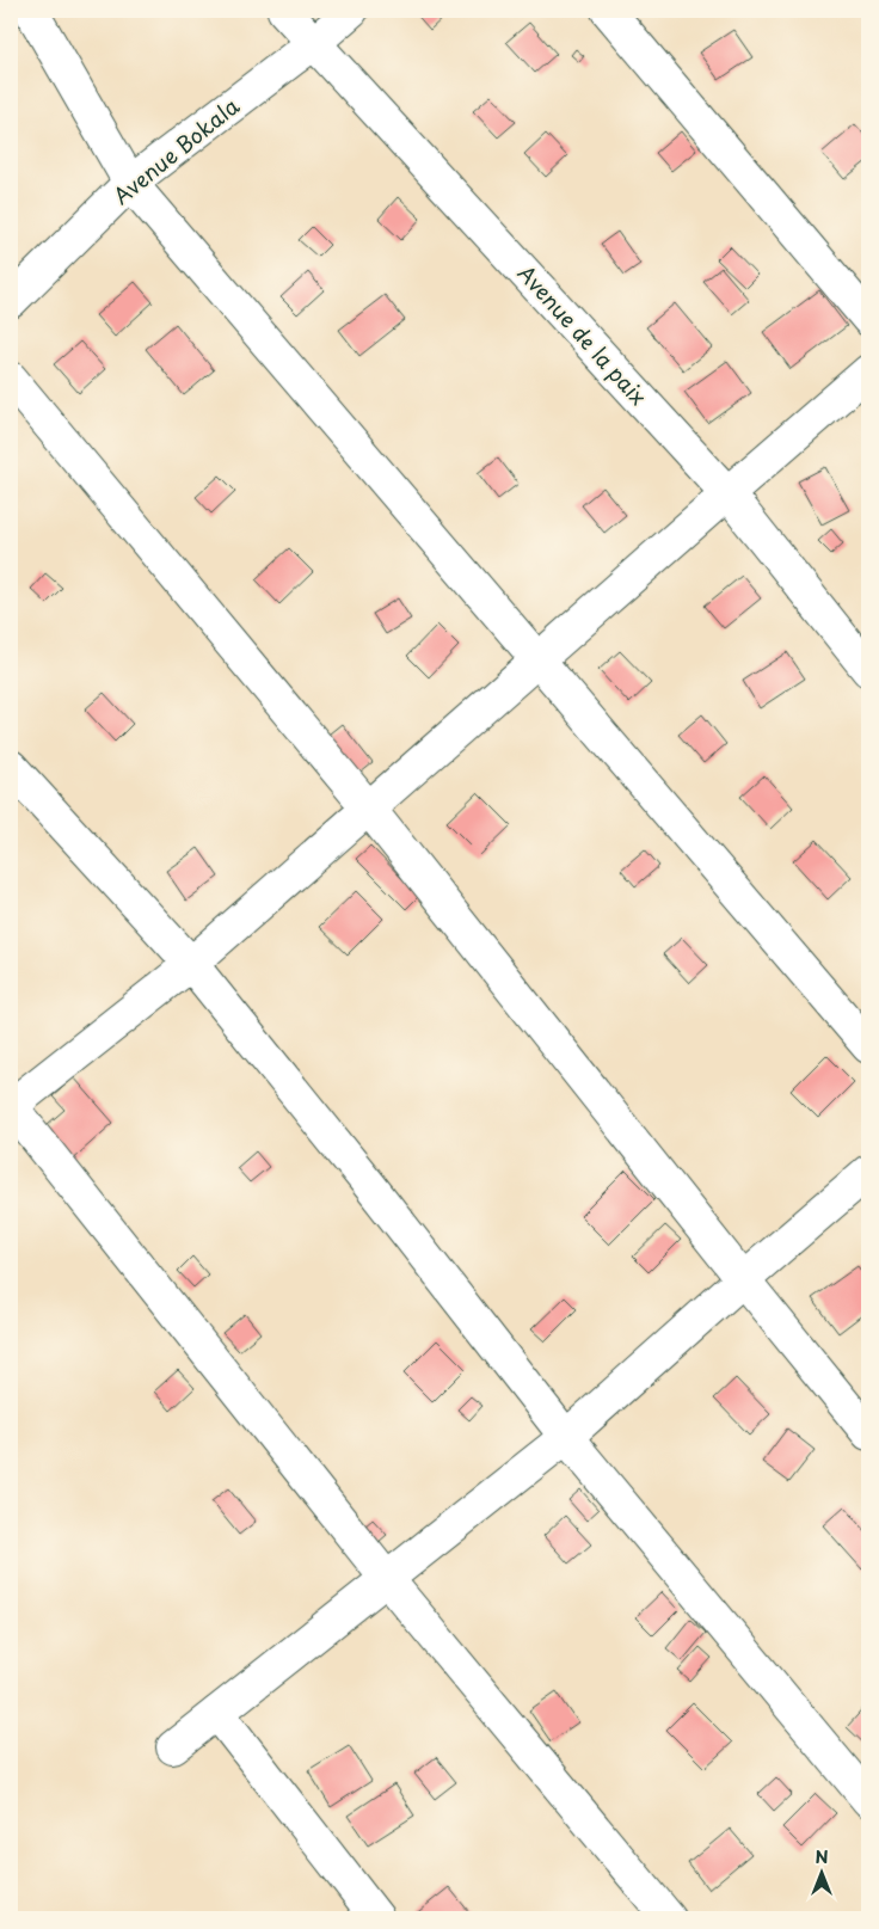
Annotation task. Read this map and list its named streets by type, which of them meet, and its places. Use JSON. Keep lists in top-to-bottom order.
{
  "streets": {
    "street": ["Avenue Bokala", "Avenue de la paix"]
  },
  "crossings": [
    ["Avenue Bokala", "Avenue de la paix"]
  ],
  "north": "top"
}
